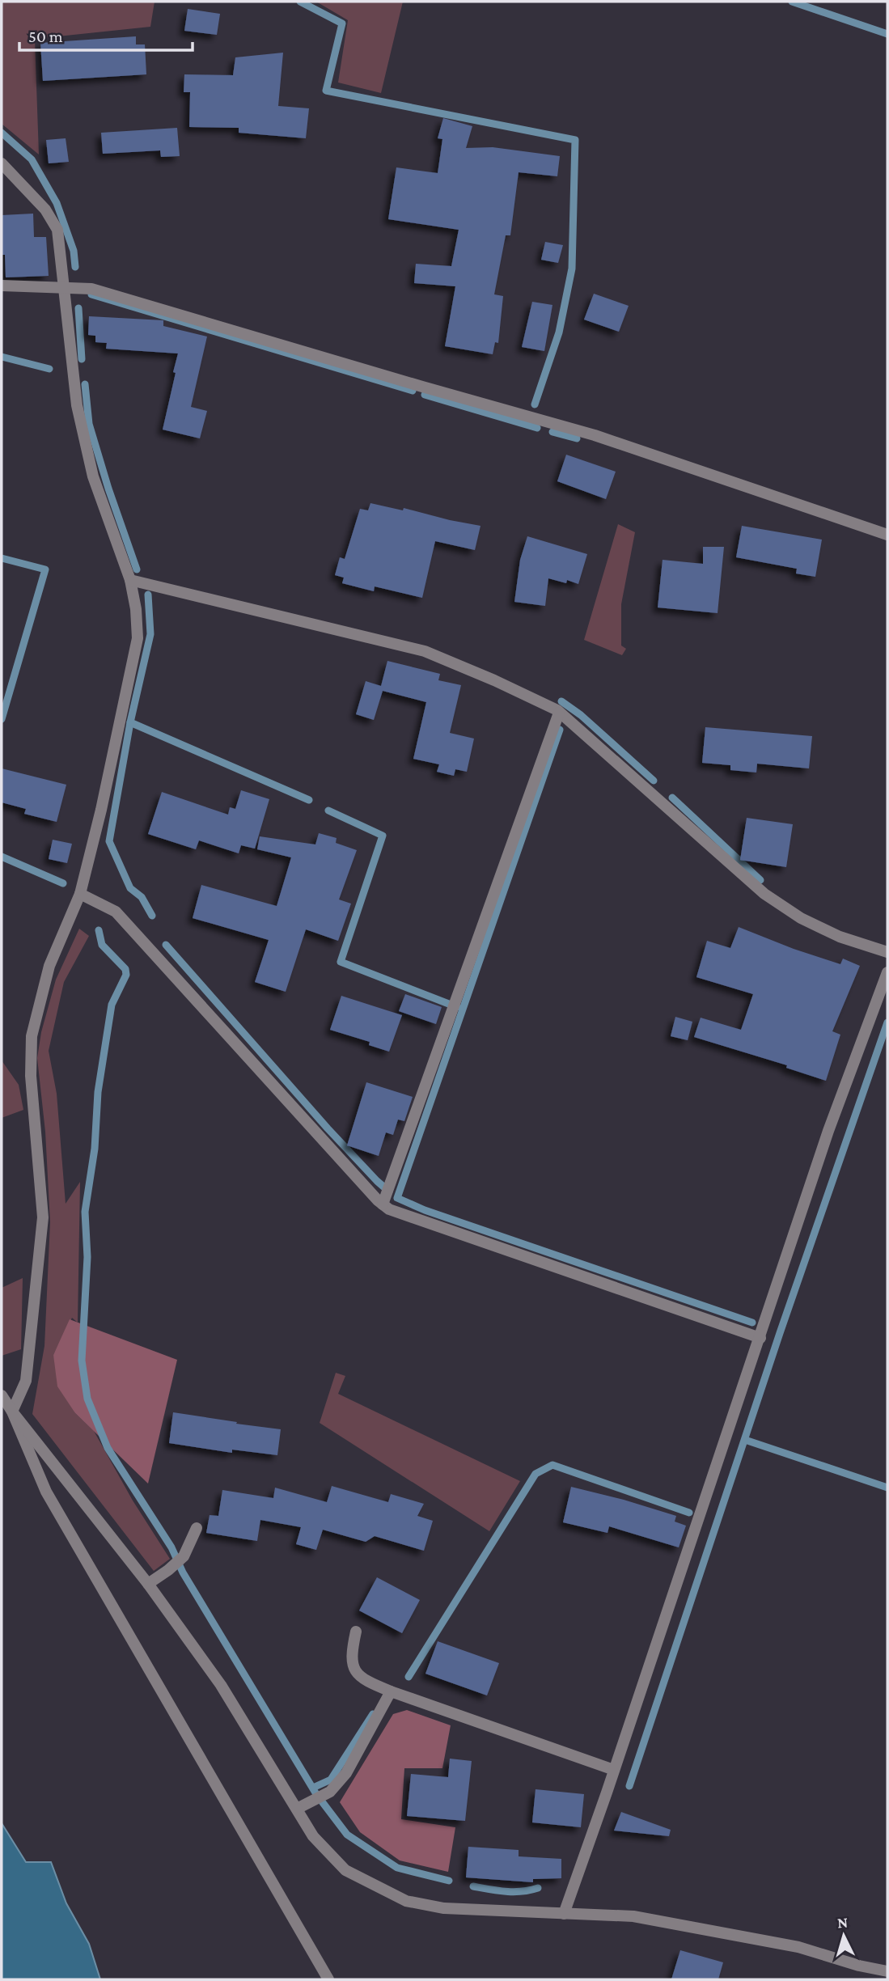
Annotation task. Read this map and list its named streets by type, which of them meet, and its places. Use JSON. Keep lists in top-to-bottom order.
{
  "scale_bar": "50 m",
  "north": "top"
}
